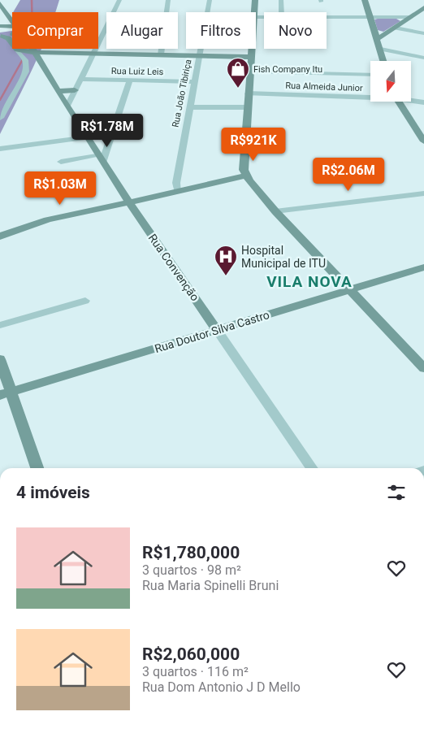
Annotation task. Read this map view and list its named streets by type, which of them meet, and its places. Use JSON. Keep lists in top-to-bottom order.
{
  "streets": {
    "street": [
      "Rua Luiz Leis",
      "Rua Almeida Junior",
      "Rua João Tibiriça",
      "Rua Convenção",
      "Rua Doutor Silva Castro"
    ]
  },
  "crossings": [
    ["Rua Luiz Leis", "Rua João Tibiriça"],
    ["Rua Convenção", "Rua Doutor Silva Castro"]
  ],
  "districts": ["VILA NOVA"],
  "places": {
    "shop": ["Fish Company Itu"],
    "hospital": ["Hospital Municipal de ITU"]
  },
  "north": "bottom",
  "page": {
    "chip": [
      "Comprar",
      "Alugar",
      "Filtros",
      "Novo"
    ],
    "price": [
      "R$1.78M",
      "R$921K",
      "R$2.06M",
      "R$1.03M"
    ],
    "heading": "4 imóveis",
    "list": [
      {
        "name": "R$1,780,000",
        "note": "3 quartos · 98 m² · Rua Maria Spinelli Bruni"
      },
      {
        "name": "R$2,060,000",
        "note": "3 quartos · 116 m² · Rua Dom Antonio J D Mello"
      }
    ]
  }
}
